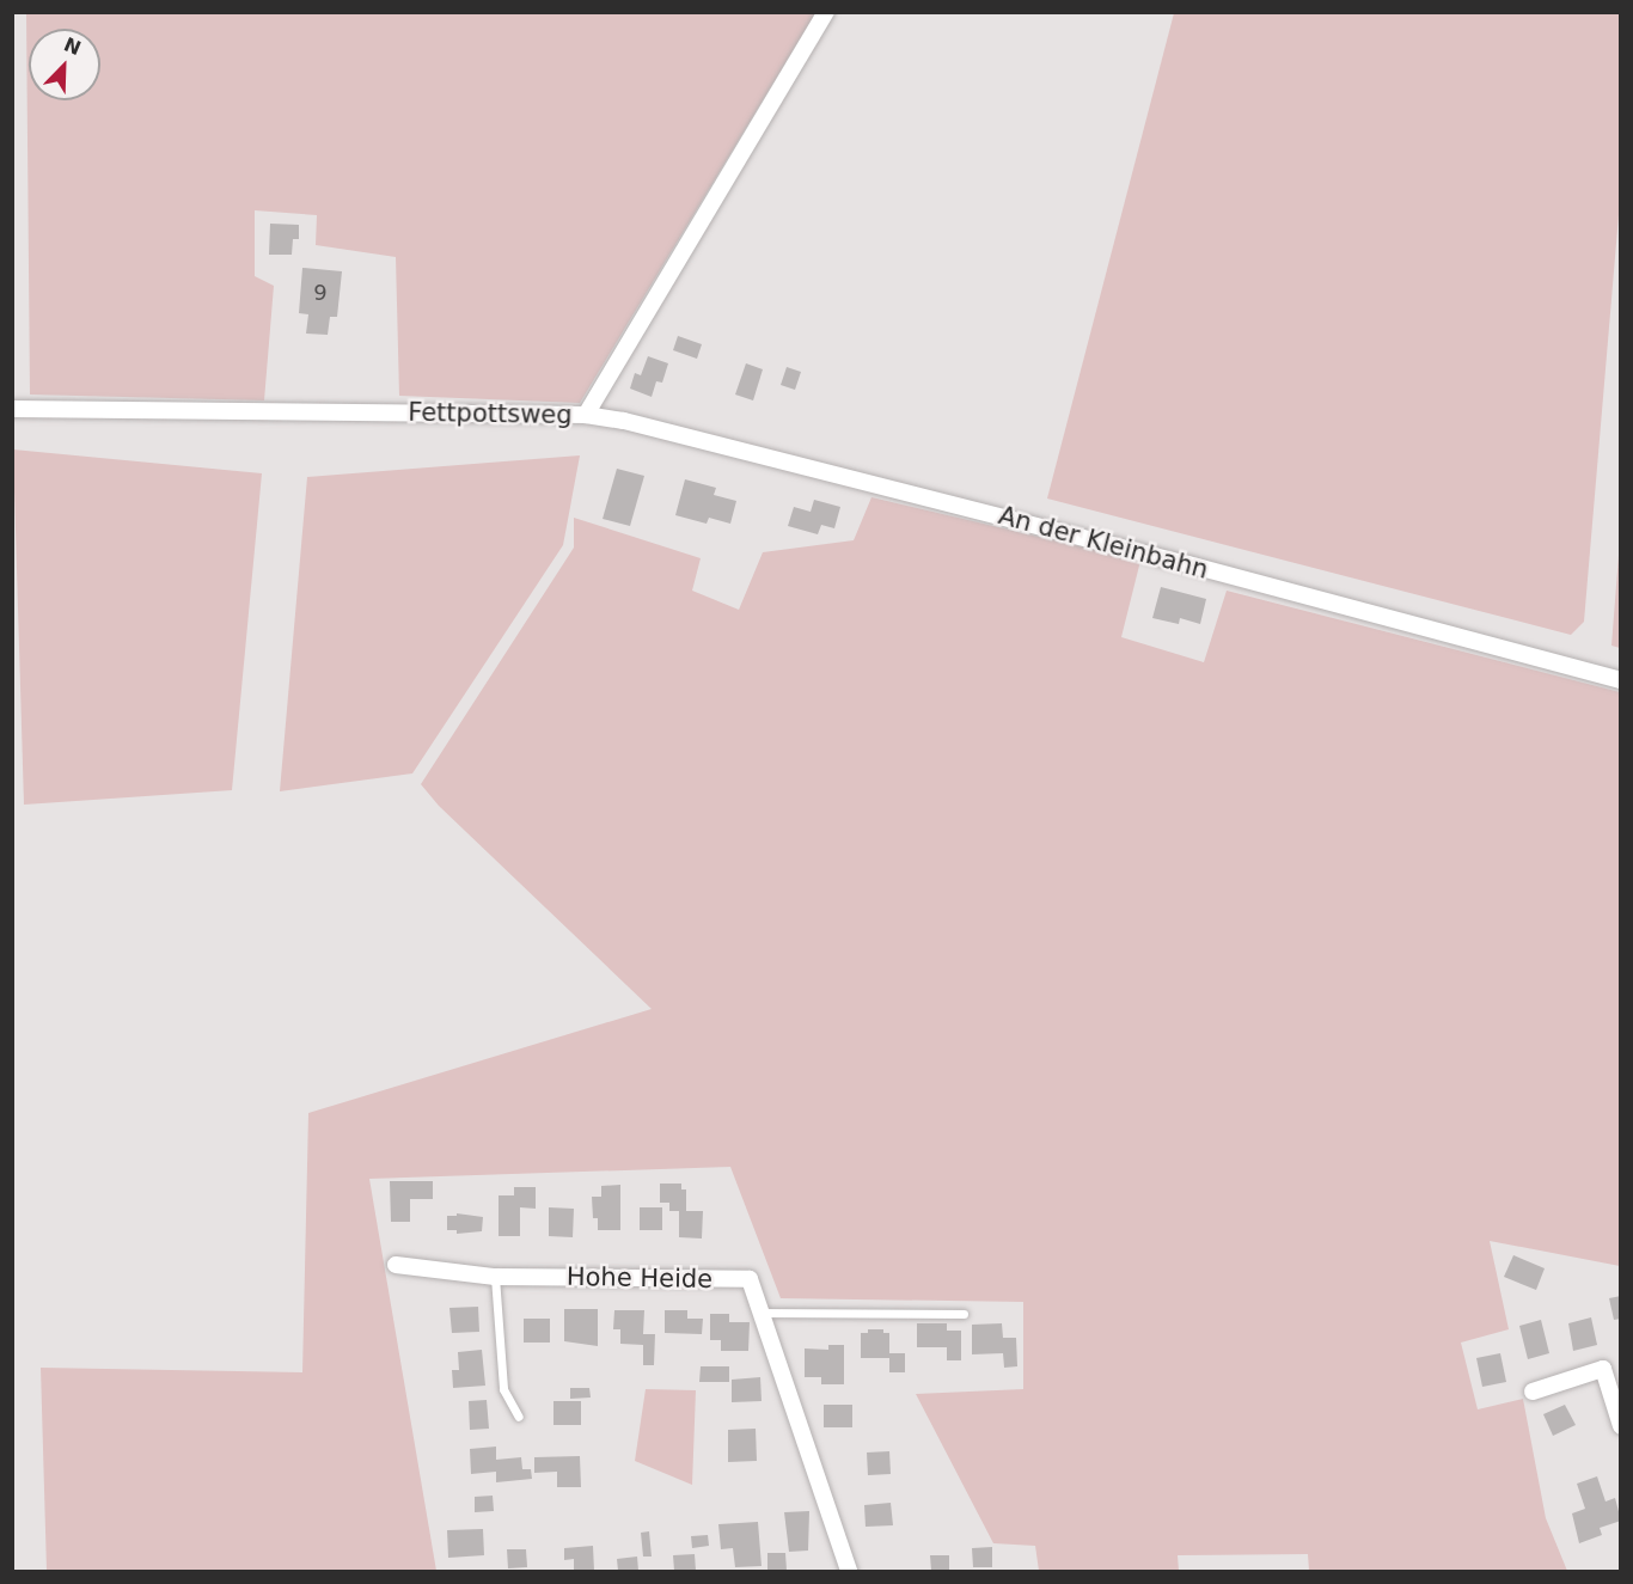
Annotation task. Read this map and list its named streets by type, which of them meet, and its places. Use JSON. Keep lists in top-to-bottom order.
{
  "streets": {
    "street": ["Fettpottsweg", "An der Kleinbahn", "Hohe Heide"]
  },
  "crossings": [
    ["Fettpottsweg", "An der Kleinbahn"]
  ],
  "house_numbers": ["9"],
  "north": "top right"
}
